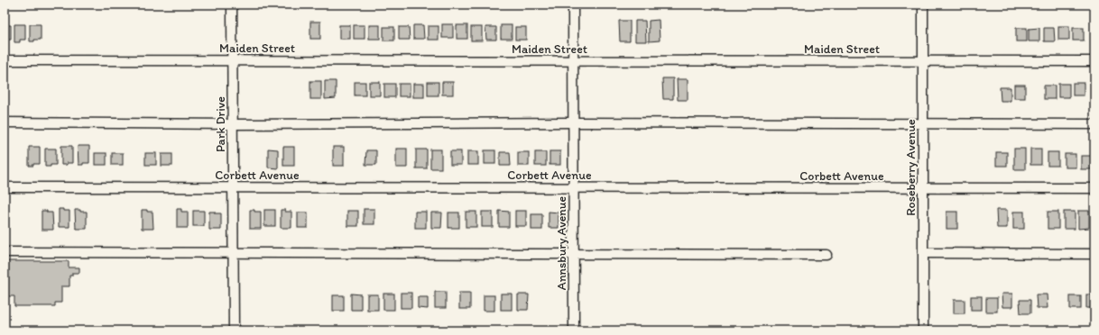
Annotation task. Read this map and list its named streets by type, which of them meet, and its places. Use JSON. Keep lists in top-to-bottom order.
{
  "streets": {
    "street": [
      "Maiden Street",
      "Park Drive",
      "Roseberry Avenue",
      "Corbett Avenue",
      "Annsbury Avenue"
    ]
  },
  "crossings": [
    ["Maiden Street", "Park Drive"],
    ["Maiden Street", "Roseberry Avenue"],
    ["Maiden Street", "Annsbury Avenue"],
    ["Park Drive", "Corbett Avenue"],
    ["Roseberry Avenue", "Corbett Avenue"],
    ["Corbett Avenue", "Annsbury Avenue"]
  ]
}
